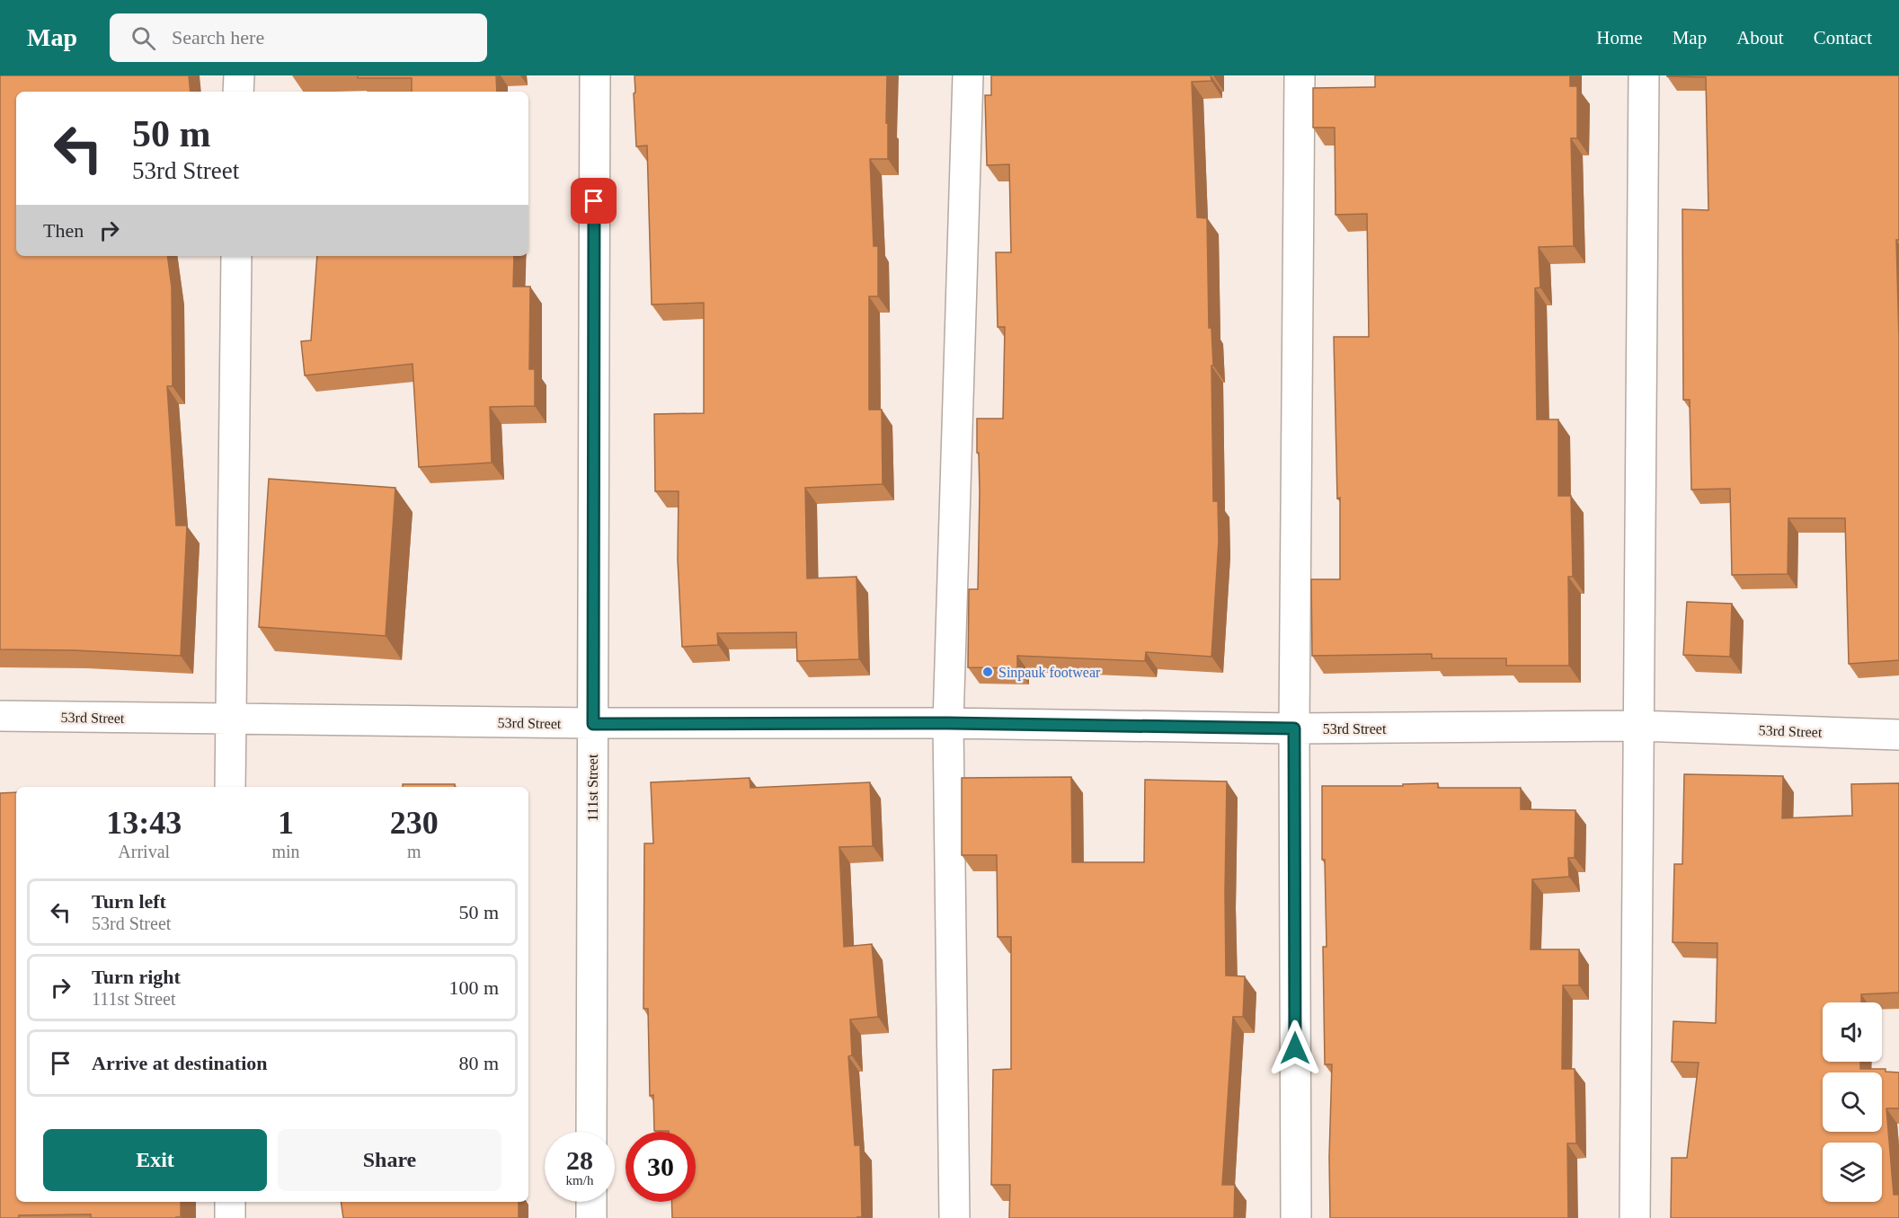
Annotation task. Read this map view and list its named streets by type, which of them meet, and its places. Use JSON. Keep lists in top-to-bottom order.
{
  "streets": {
    "street": ["53rd Street", "111st Street"]
  },
  "crossings": [
    ["53rd Street", "111st Street"]
  ],
  "places": ["Sinpauk footwear"],
  "page": {
    "header": "Map",
    "search": "Search here",
    "nav": [
      "Home",
      "Map",
      "About",
      "Contact"
    ],
    "turn": ["50 m", "53rd Street"],
    "then": "Then",
    "eta": [
      "13:43",
      "Arrival",
      "1",
      "min",
      "230",
      "m"
    ],
    "list": [
      {
        "name": "Turn left",
        "note": "53rd Street",
        "value": "50 m"
      },
      {
        "name": "Turn right",
        "note": "111st Street",
        "value": "100 m"
      },
      {
        "name": "Arrive at destination",
        "value": "80 m"
      }
    ],
    "buttons": ["Exit", "Share"],
    "speed": "28 km/h",
    "limit": "30"
  }
}
